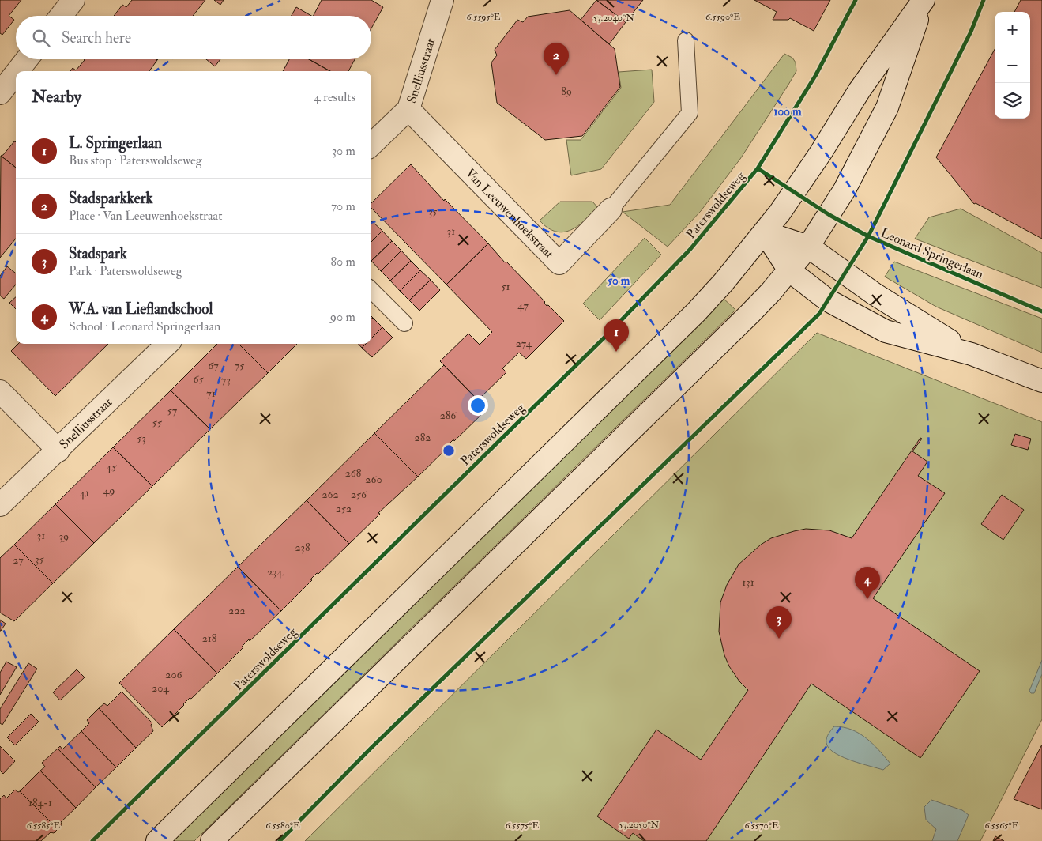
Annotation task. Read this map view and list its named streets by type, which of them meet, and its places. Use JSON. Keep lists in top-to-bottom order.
{
  "streets": {
    "main road": ["Snelliusstraat", "Van Leeuwenhoekstraat"],
    "cycle path": ["Paterswoldseweg", "Leonard Springerlaan"]
  },
  "crossings": [
    ["Snelliusstraat", "Van Leeuwenhoekstraat"]
  ],
  "house_numbers": [
    "89",
    "35",
    "31",
    "51",
    "47",
    "274",
    "67",
    "75",
    "65",
    "73",
    "71",
    "57",
    "286",
    "55",
    "282",
    "53",
    "45",
    "268",
    "260",
    "49",
    "41",
    "262",
    "256",
    "252",
    "31",
    "39",
    "238",
    "35",
    "27",
    "234",
    "131",
    "222",
    "218",
    "206",
    "204",
    "184-1"
  ],
  "page": {
    "map_buttons": ["+", "−"],
    "search": "Search here",
    "pins": [
      "2",
      "1",
      "4",
      "3"
    ],
    "heading": ["Nearby", "4 results"],
    "list": [
      {
        "mark": "1",
        "name": "L. Springerlaan",
        "note": "Bus stop · Paterswoldseweg",
        "value": "30 m"
      },
      {
        "mark": "2",
        "name": "Stadsparkkerk",
        "note": "Place · Van Leeuwenhoekstraat",
        "value": "70 m"
      },
      {
        "mark": "3",
        "name": "Stadspark",
        "note": "Park · Paterswoldseweg",
        "value": "80 m"
      },
      {
        "mark": "4",
        "name": "W.A. van Lieflandschool",
        "note": "School · Leonard Springerlaan",
        "value": "90 m"
      }
    ]
  },
  "coordinates": [
    "6.5595°E",
    "6.5590°E",
    "53.2040°N",
    "53.2050°N",
    "6.5585°E",
    "6.5580°E",
    "6.5575°E",
    "6.5570°E",
    "6.5565°E"
  ],
  "rings": ["100 m", "50 m"]
}
